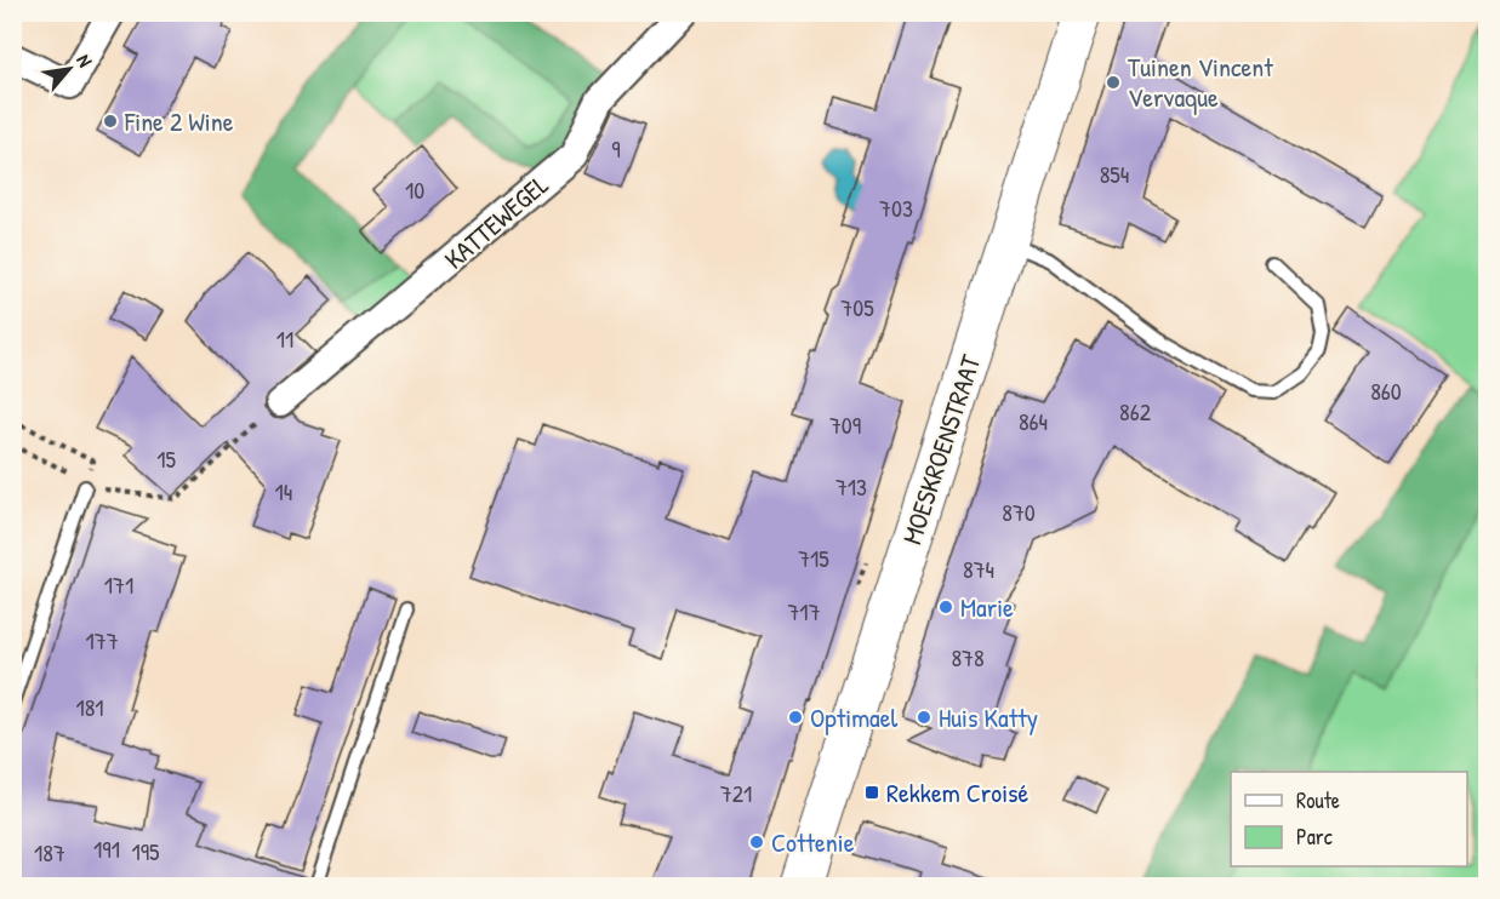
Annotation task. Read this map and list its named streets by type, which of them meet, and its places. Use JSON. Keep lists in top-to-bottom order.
{
  "streets": {
    "main road": ["MOESKROENSTRAAT"],
    "street": ["KATTEWEGEL"]
  },
  "places": {
    "other": [
      "Tuinen Vincent Vervaque",
      "Fine 2 Wine",
      "Marie",
      "Optimael",
      "Huis Katty",
      "Cottenie"
    ],
    "transit": ["Rekkem Croisé"]
  },
  "house_numbers": [
    "9",
    "854",
    "10",
    "703",
    "705",
    "11",
    "860",
    "862",
    "864",
    "709",
    "15",
    "713",
    "14",
    "870",
    "715",
    "874",
    "171",
    "717",
    "177",
    "878",
    "181",
    "721",
    "191",
    "195",
    "187"
  ],
  "legend": ["Route", "Parc"],
  "north": "top right"
}
